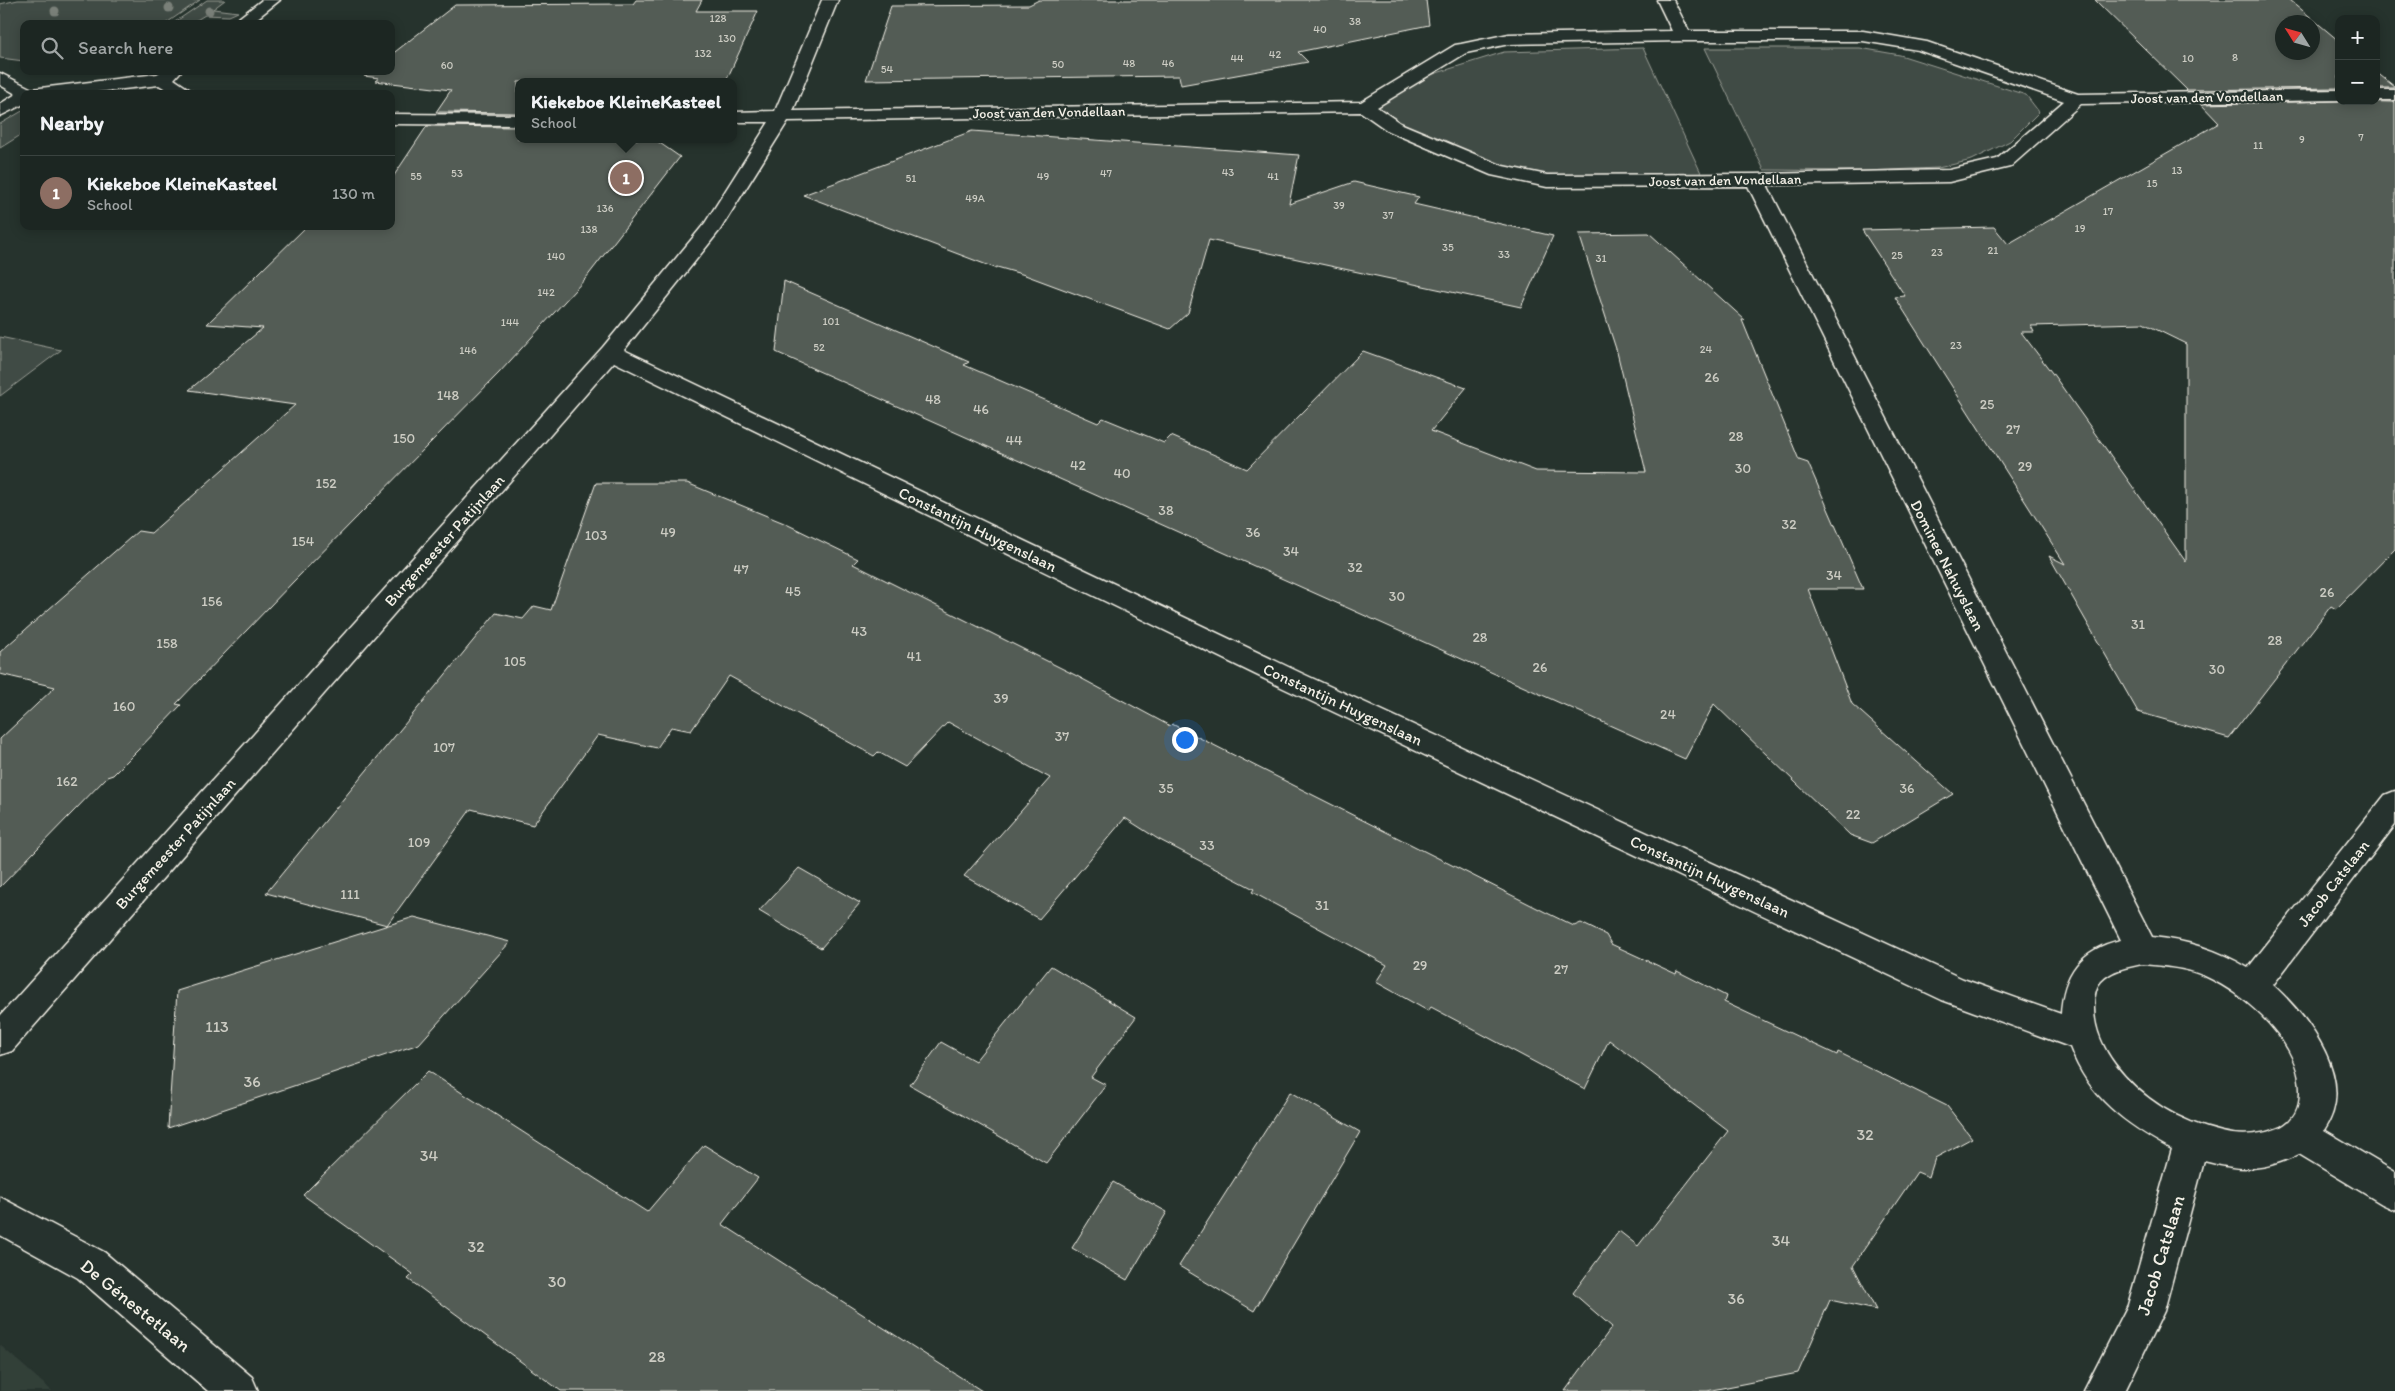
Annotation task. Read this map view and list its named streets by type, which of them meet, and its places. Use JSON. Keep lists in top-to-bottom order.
{
  "streets": {
    "street": [
      "Joost van den Vondellaan",
      "Constantijn Huygenslaan",
      "Burgemeester Patijnlaan",
      "Dominee Nahuyslaan",
      "Jacob Catslaan",
      "De Génestetlaan"
    ]
  },
  "crossings": [
    ["Joost van den Vondellaan", "Burgemeester Patijnlaan"],
    ["Joost van den Vondellaan", "Dominee Nahuyslaan"],
    ["Constantijn Huygenslaan", "Burgemeester Patijnlaan"]
  ],
  "house_numbers": [
    "128",
    "38",
    "40",
    "130",
    "132",
    "42",
    "8",
    "44",
    "10",
    "48",
    "46",
    "50",
    "60",
    "54",
    "7",
    "9",
    "11",
    "13",
    "43",
    "53",
    "47",
    "55",
    "49",
    "41",
    "51",
    "15",
    "49A",
    "39",
    "136",
    "17",
    "37",
    "19",
    "138",
    "35",
    "21",
    "23",
    "33",
    "25",
    "140",
    "31",
    "142",
    "101",
    "144",
    "23",
    "52",
    "24",
    "146",
    "26",
    "148",
    "48",
    "25",
    "46",
    "27",
    "28",
    "150",
    "44",
    "42",
    "29",
    "30",
    "40",
    "152",
    "38",
    "32",
    "49",
    "36",
    "103",
    "154",
    "34",
    "32",
    "47",
    "34",
    "45",
    "26",
    "30",
    "156",
    "31",
    "43",
    "28",
    "28",
    "158",
    "41",
    "105",
    "26",
    "30",
    "39",
    "160",
    "24",
    "37",
    "107",
    "162",
    "35",
    "36",
    "22",
    "109",
    "33",
    "111",
    "31",
    "29",
    "27",
    "113",
    "36",
    "32",
    "34",
    "34",
    "32",
    "30",
    "36",
    "28"
  ],
  "north": "top left",
  "page": {
    "map_buttons": ["+", "−"],
    "search": "Search here",
    "popup": ["Kiekeboe KleineKasteel", "School"],
    "heading": "Nearby",
    "list": [
      {
        "mark": "1",
        "name": "Kiekeboe KleineKasteel",
        "note": "School",
        "value": "130 m"
      }
    ],
    "pins": "1"
  }
}
